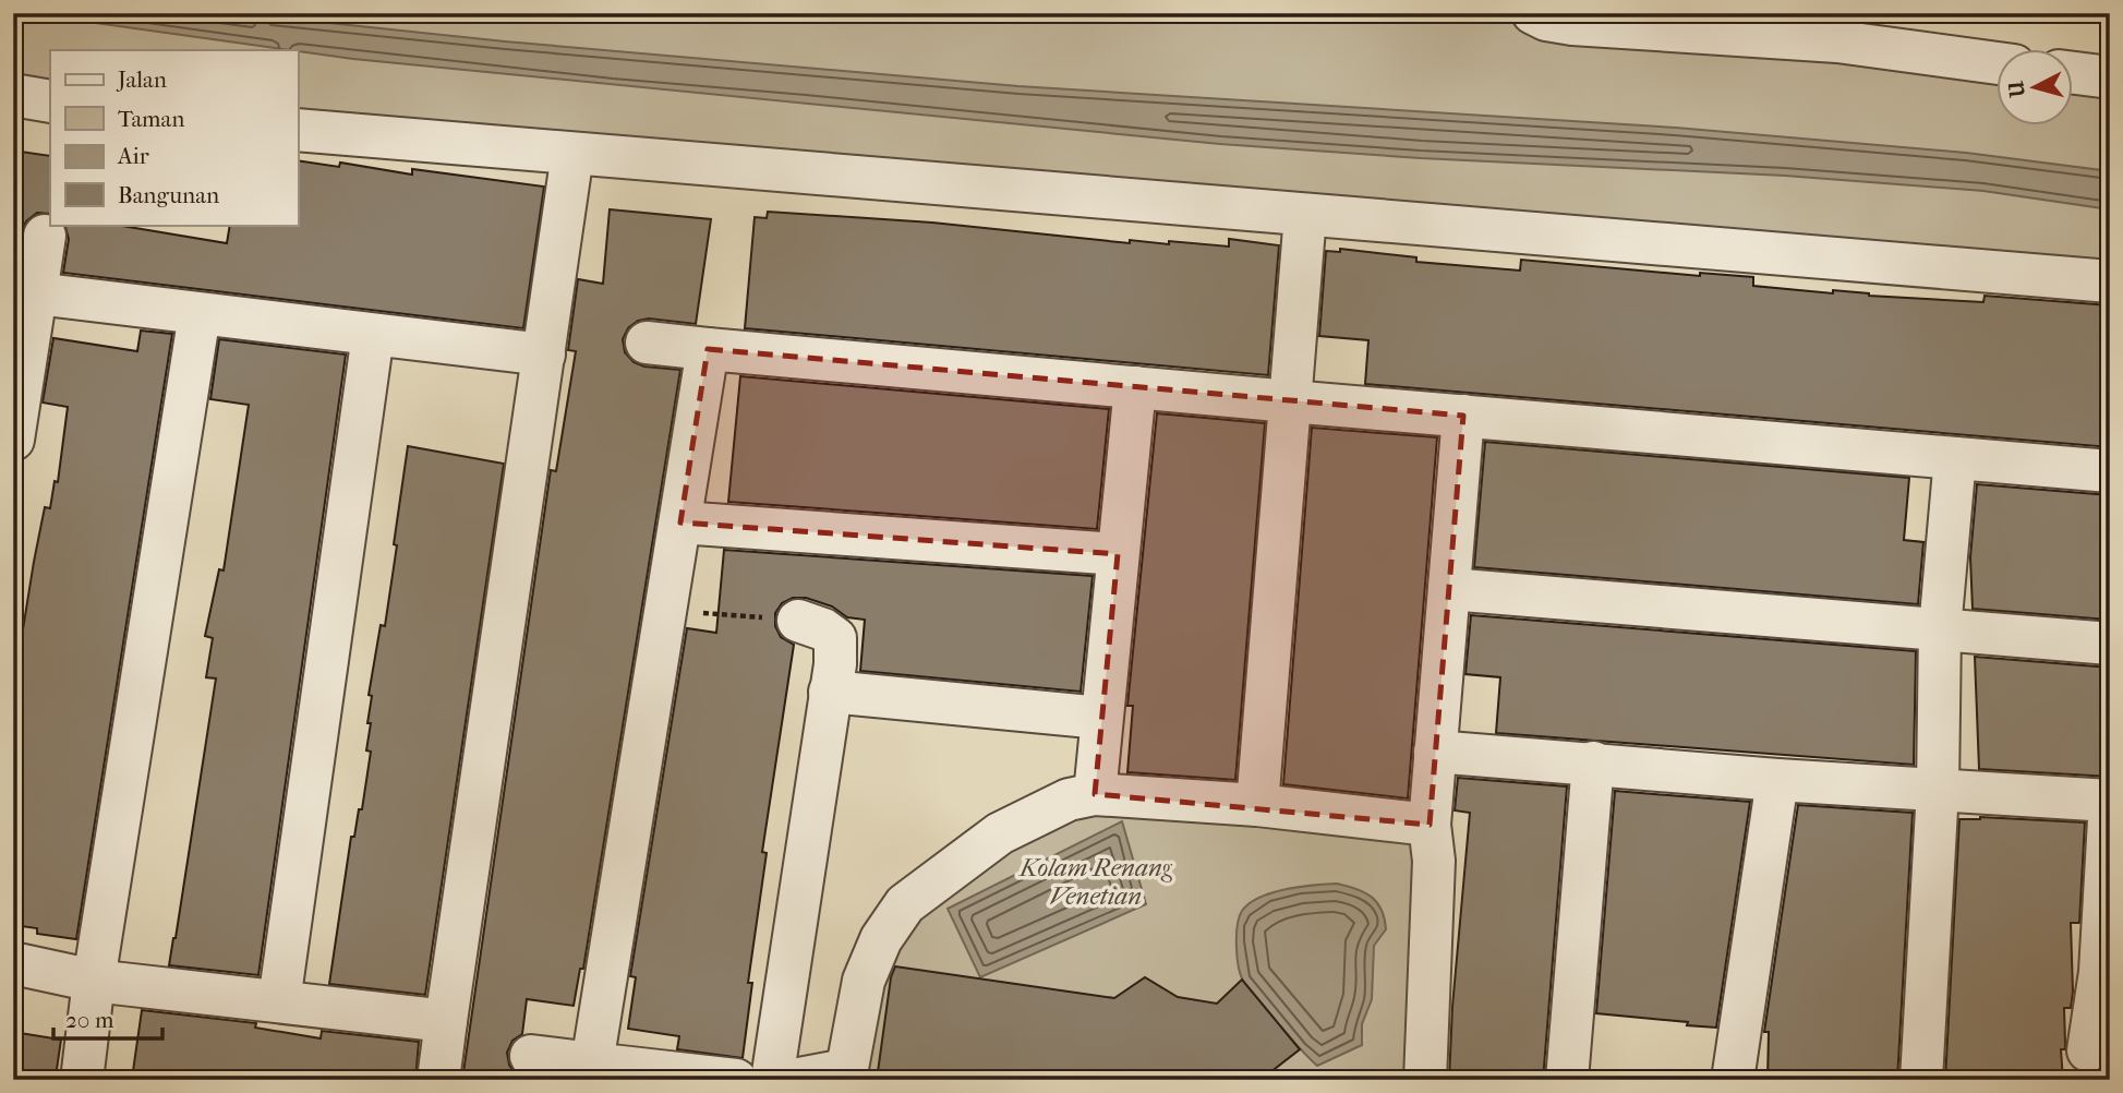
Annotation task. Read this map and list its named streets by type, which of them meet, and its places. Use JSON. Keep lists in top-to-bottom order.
{
  "water": ["Kolam Renang Venetian"],
  "legend": [
    "Jalan",
    "Taman",
    "Air",
    "Bangunan"
  ],
  "scale_bar": "20 m",
  "north": "left"
}
